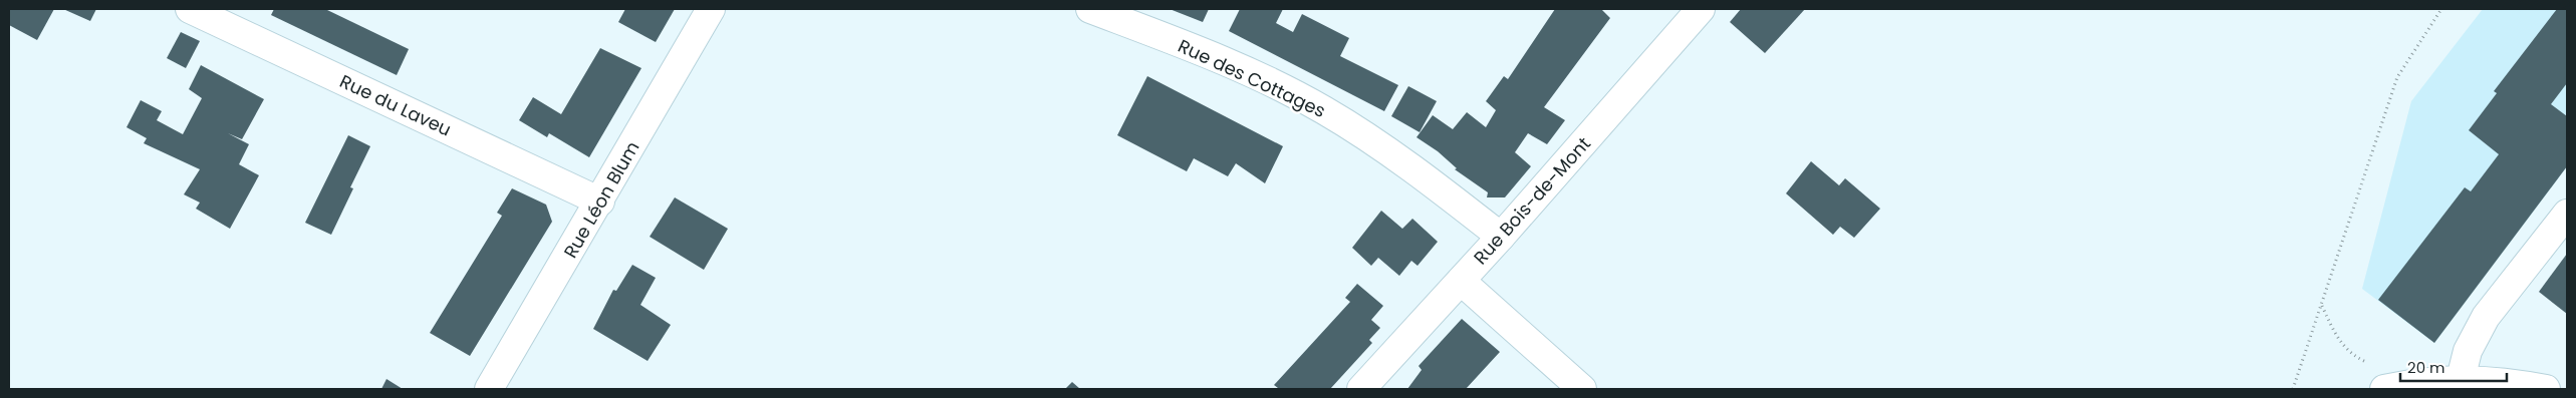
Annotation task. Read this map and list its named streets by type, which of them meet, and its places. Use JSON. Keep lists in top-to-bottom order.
{
  "streets": {
    "street": [
      "Rue des Cottages",
      "Rue du Laveu",
      "Rue Léon Blum",
      "Rue Bois-de-Mont"
    ]
  },
  "crossings": [
    ["Rue des Cottages", "Rue Bois-de-Mont"],
    ["Rue du Laveu", "Rue Léon Blum"]
  ],
  "scale_bar": "20 m"
}
